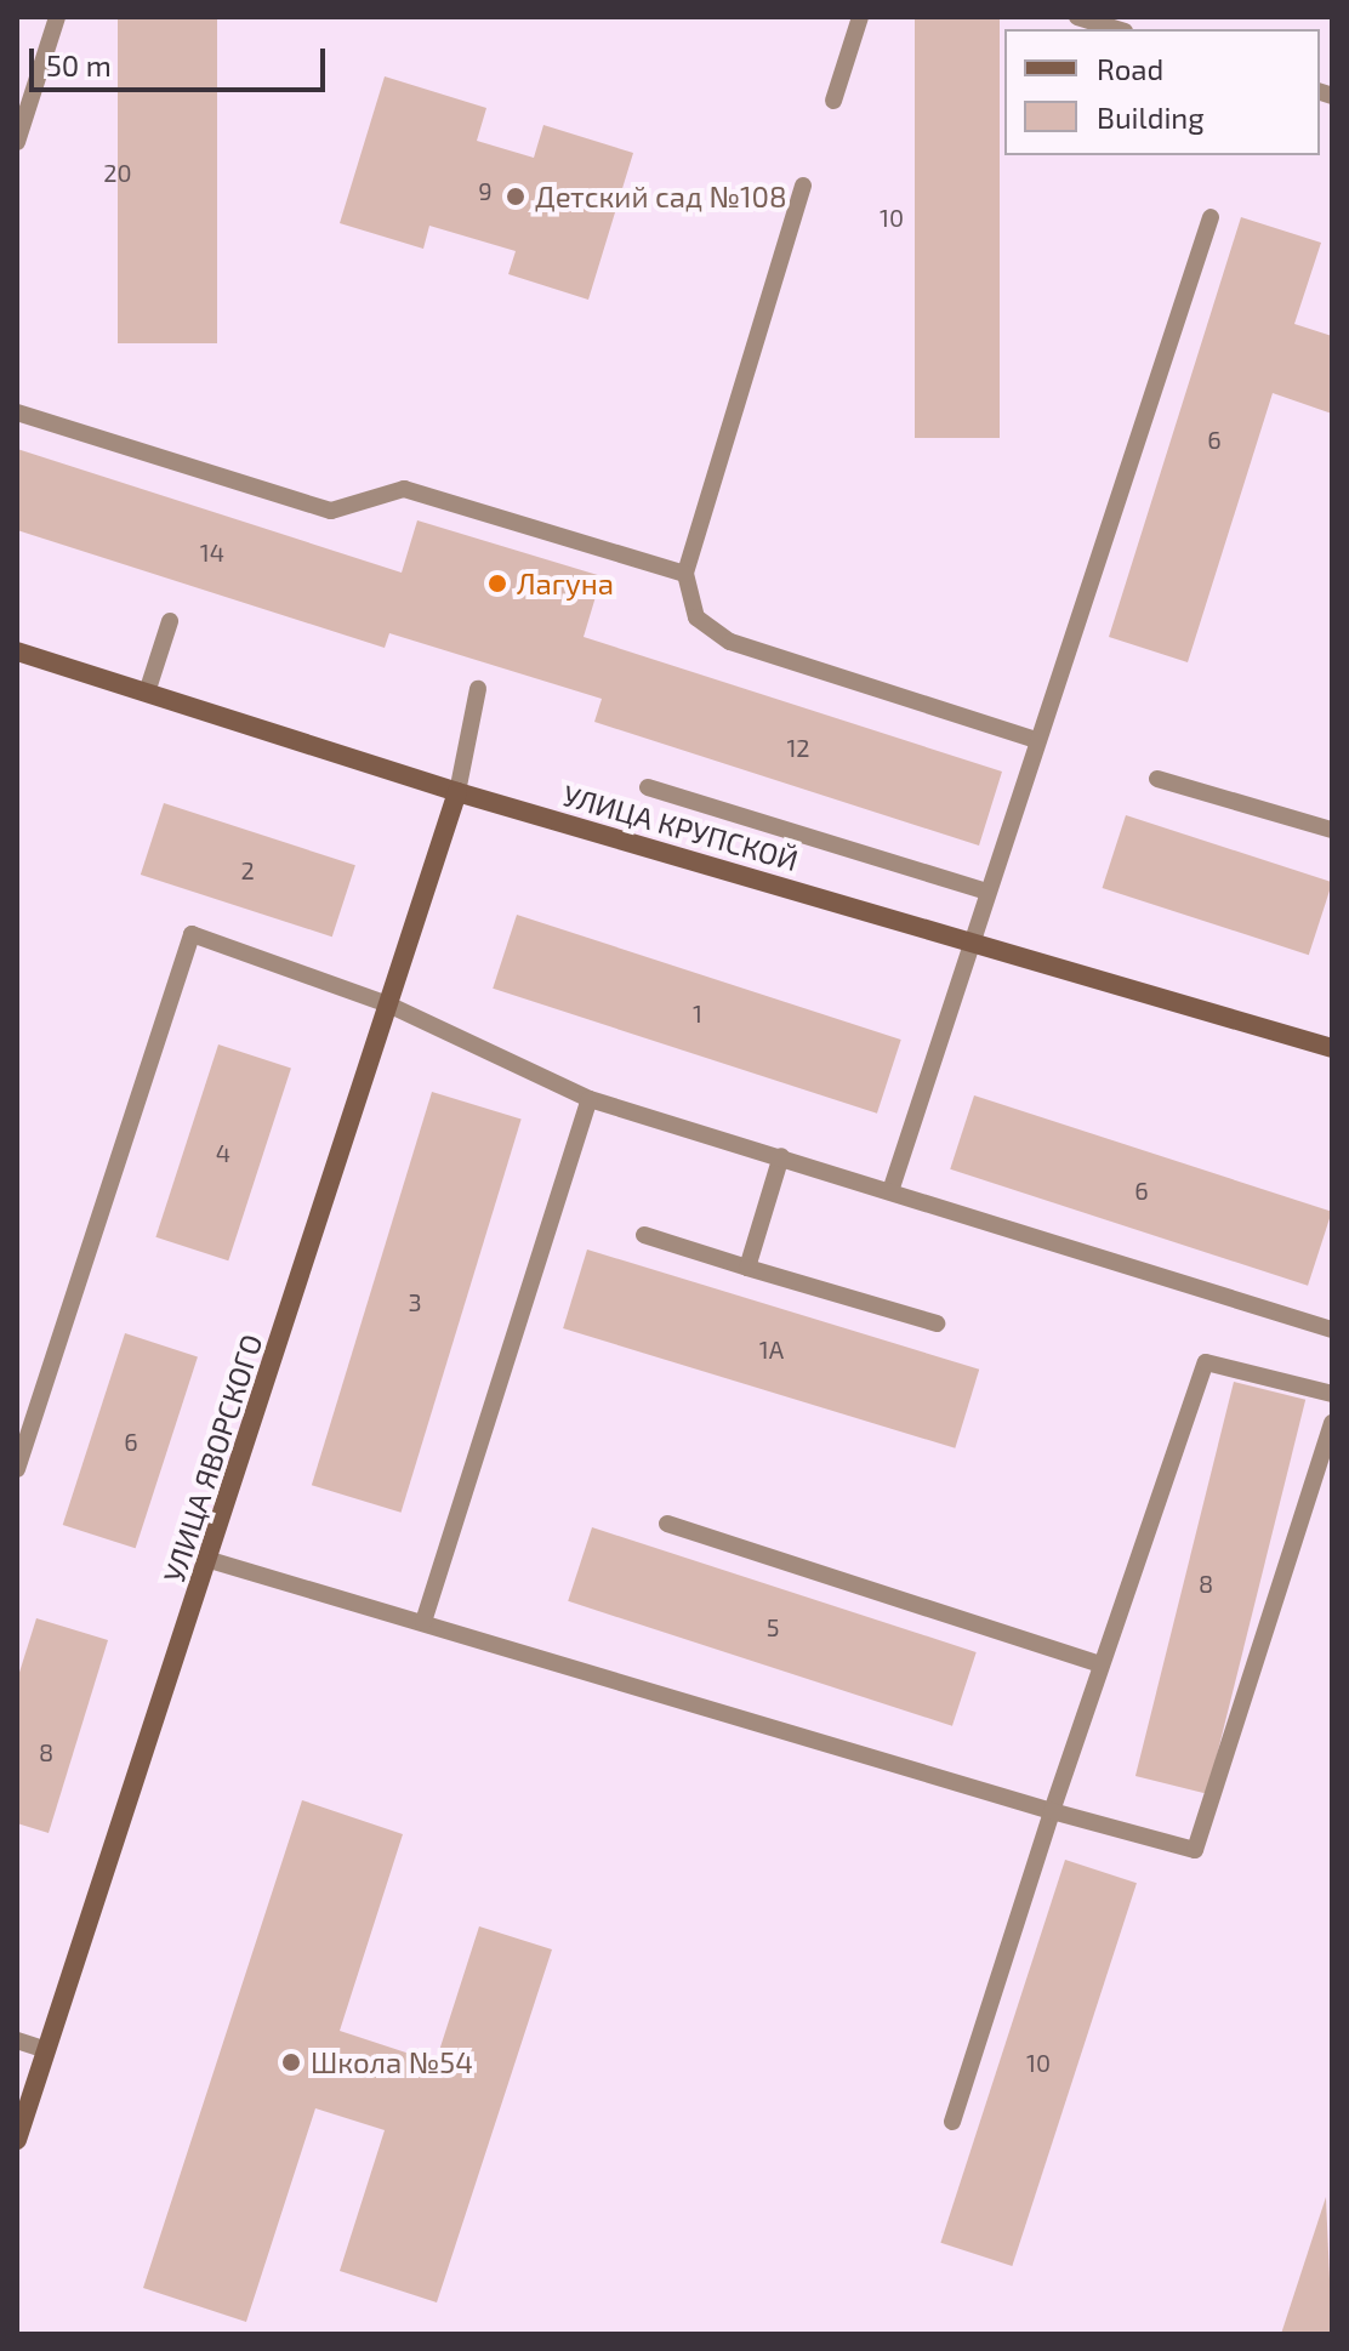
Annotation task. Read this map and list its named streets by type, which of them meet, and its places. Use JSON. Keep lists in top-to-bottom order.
{
  "streets": {
    "main road": ["УЛИЦА КРУПСКОЙ", "УЛИЦА ЯВОРСКОГО"]
  },
  "crossings": [
    ["УЛИЦА КРУПСКОЙ", "УЛИЦА ЯВОРСКОГО"]
  ],
  "places": ["Детский сад №108", "Лагуна", "Школа №54"],
  "house_numbers": [
    "20",
    "9",
    "10",
    "6",
    "14",
    "12",
    "2",
    "1",
    "4",
    "6",
    "3",
    "1А",
    "6",
    "8",
    "5",
    "8",
    "10"
  ],
  "legend": ["Road", "Building"],
  "scale_bar": "50 m"
}
